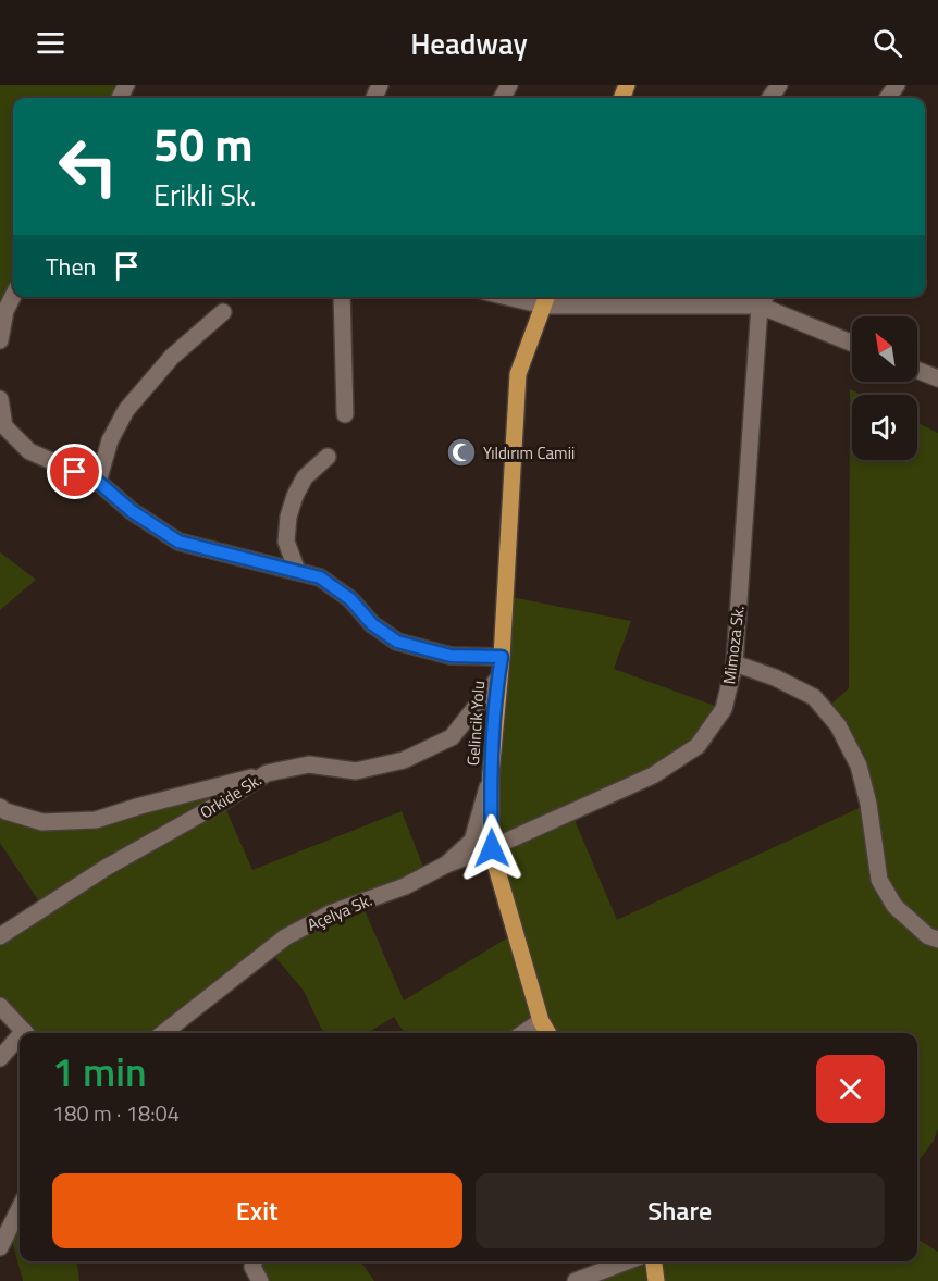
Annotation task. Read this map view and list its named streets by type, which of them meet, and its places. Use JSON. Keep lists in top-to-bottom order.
{
  "streets": {
    "main road": ["Gelincik Yolu"],
    "street": ["Mimoza Sk.", "Orkide Sk.", "Açelya Sk."]
  },
  "crossings": [
    ["Mimoza Sk.", "Gelincik Yolu"],
    ["Mimoza Sk.", "Açelya Sk."],
    ["Gelincik Yolu", "Orkide Sk."],
    ["Gelincik Yolu", "Açelya Sk."]
  ],
  "places": {
    "mosque": ["Yıldırım Camii"]
  },
  "north": "top left",
  "page": {
    "header": "Headway",
    "turn": ["50 m", "Erikli Sk."],
    "then": "Then",
    "heading": ["1 min", "180 m · 18:04"],
    "buttons": ["Exit", "Share"]
  }
}
